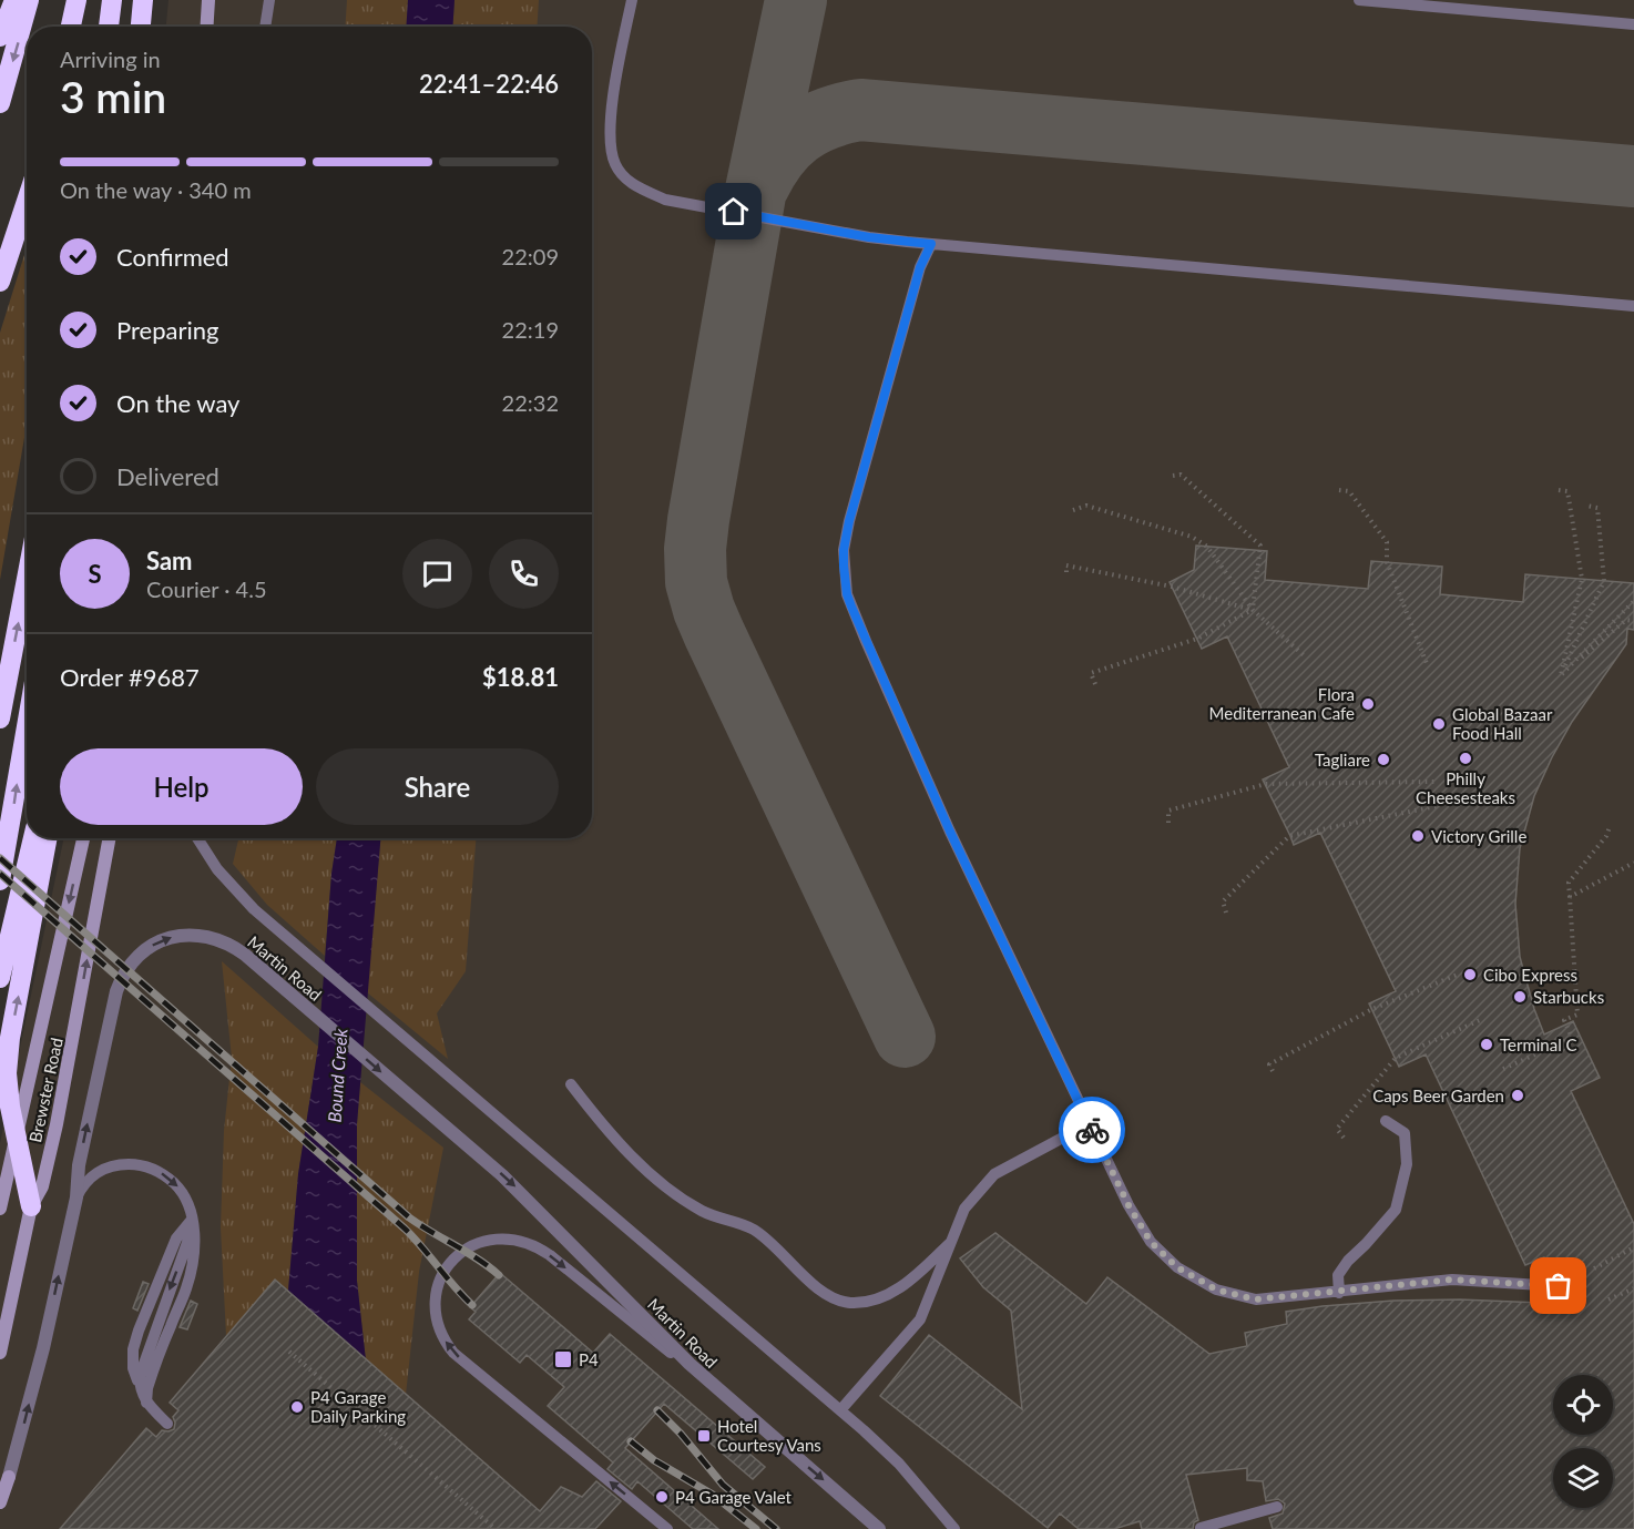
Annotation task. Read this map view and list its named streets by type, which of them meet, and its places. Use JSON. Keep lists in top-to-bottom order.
{
  "streets": {
    "street": ["Martin Road", "Brewster Road"]
  },
  "water": ["Bound Creek"],
  "places": {
    "other": [
      "Flora Mediterranean Cafe",
      "Global Bazaar Food Hall",
      "Philly Cheesesteaks",
      "Tagliare",
      "Victory Grille",
      "Cibo Express",
      "Starbucks",
      "Terminal C",
      "Caps Beer Garden",
      "P4 Garage Daily Parking",
      "P4 Garage Valet"
    ],
    "transit": ["P4", "Hotel Courtesy Vans"]
  },
  "page": {
    "heading": ["3 min", "Arriving in", "22:41–22:46"],
    "panel": [
      "Sam",
      "Courier · 4.5",
      "Order #9687",
      "$18.81"
    ],
    "bar": "On the way · 340 m",
    "list": [
      ["Confirmed", "22:09"],
      ["Preparing", "22:19"],
      ["On the way", "22:32"],
      "Delivered"
    ],
    "round": "S",
    "buttons": ["Help", "Share"]
  }
}
